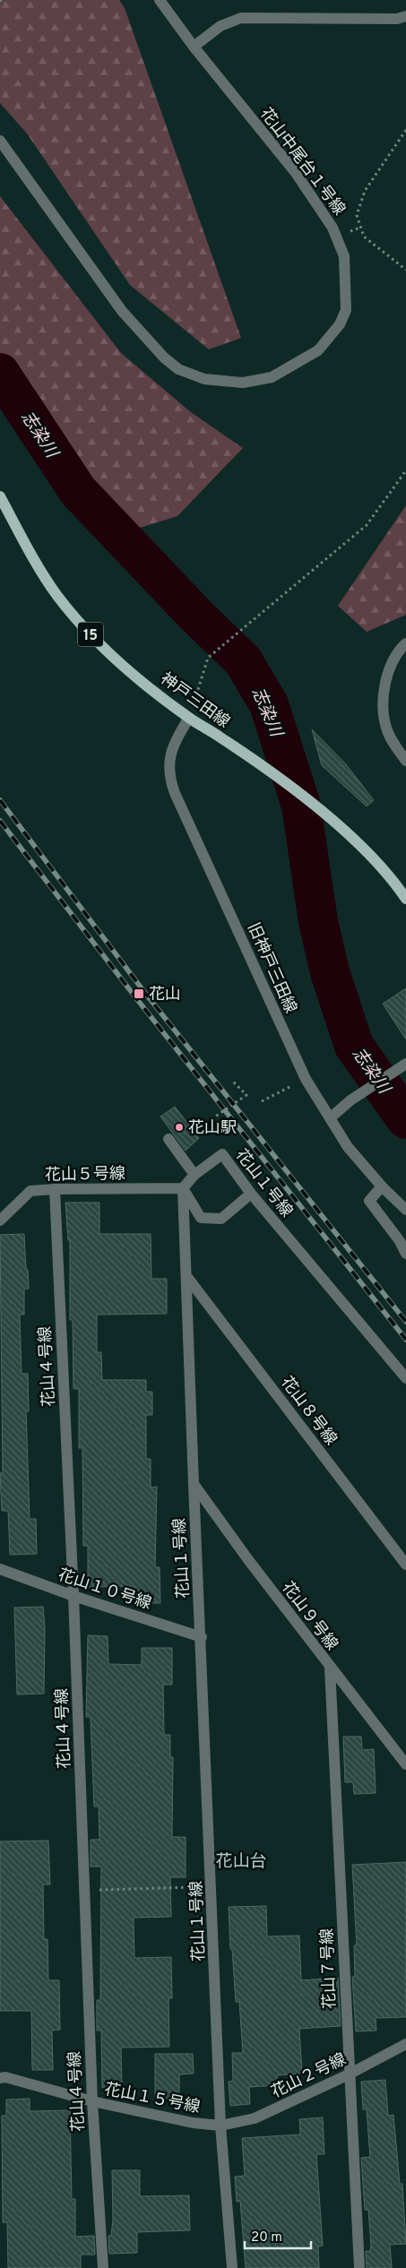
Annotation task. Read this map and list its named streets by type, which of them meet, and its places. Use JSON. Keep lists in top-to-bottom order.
{
  "streets": {
    "main road": ["15", "神戸三田線"],
    "street": [
      "花山中尾台１号線",
      "旧神戸三田線",
      "花山５号線",
      "花山１号線",
      "花山４号線",
      "花山８号線",
      "花山１０号線",
      "花山９号線",
      "花山７号線",
      "花山２号線",
      "花山１５号線"
    ]
  },
  "crossings": [
    ["神戸三田線", "旧神戸三田線"],
    ["花山５号線", "花山１号線"],
    ["花山５号線", "花山４号線"],
    ["花山１号線", "花山８号線"],
    ["花山１号線", "花山１０号線"],
    ["花山１号線", "花山９号線"],
    ["花山１号線", "花山２号線"],
    ["花山１号線", "花山１５号線"],
    ["花山４号線", "花山１０号線"],
    ["花山４号線", "花山１５号線"],
    ["花山９号線", "花山７号線"],
    ["花山７号線", "花山２号線"],
    ["花山２号線", "花山１５号線"]
  ],
  "districts": ["花山台"],
  "water": ["志染川"],
  "places": {
    "transit": ["花山"],
    "other": ["花山駅"]
  },
  "scale_bar": "20 m"
}
